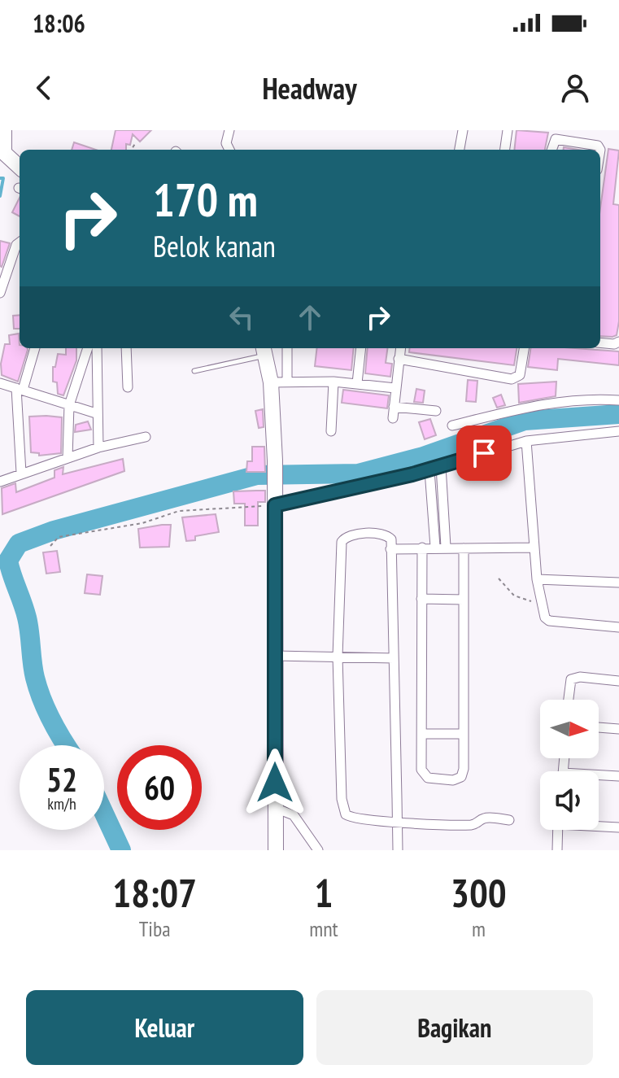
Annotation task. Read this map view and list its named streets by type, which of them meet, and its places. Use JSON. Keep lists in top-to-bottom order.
{
  "north": "right",
  "page": {
    "status": "18:06",
    "header": "Headway",
    "turn": ["170 m", "Belok kanan"],
    "speed": "52 km/h",
    "limit": "60",
    "eta": [
      "18:07",
      "Tiba",
      "1",
      "mnt",
      "300",
      "m"
    ],
    "buttons": ["Keluar", "Bagikan"]
  }
}
